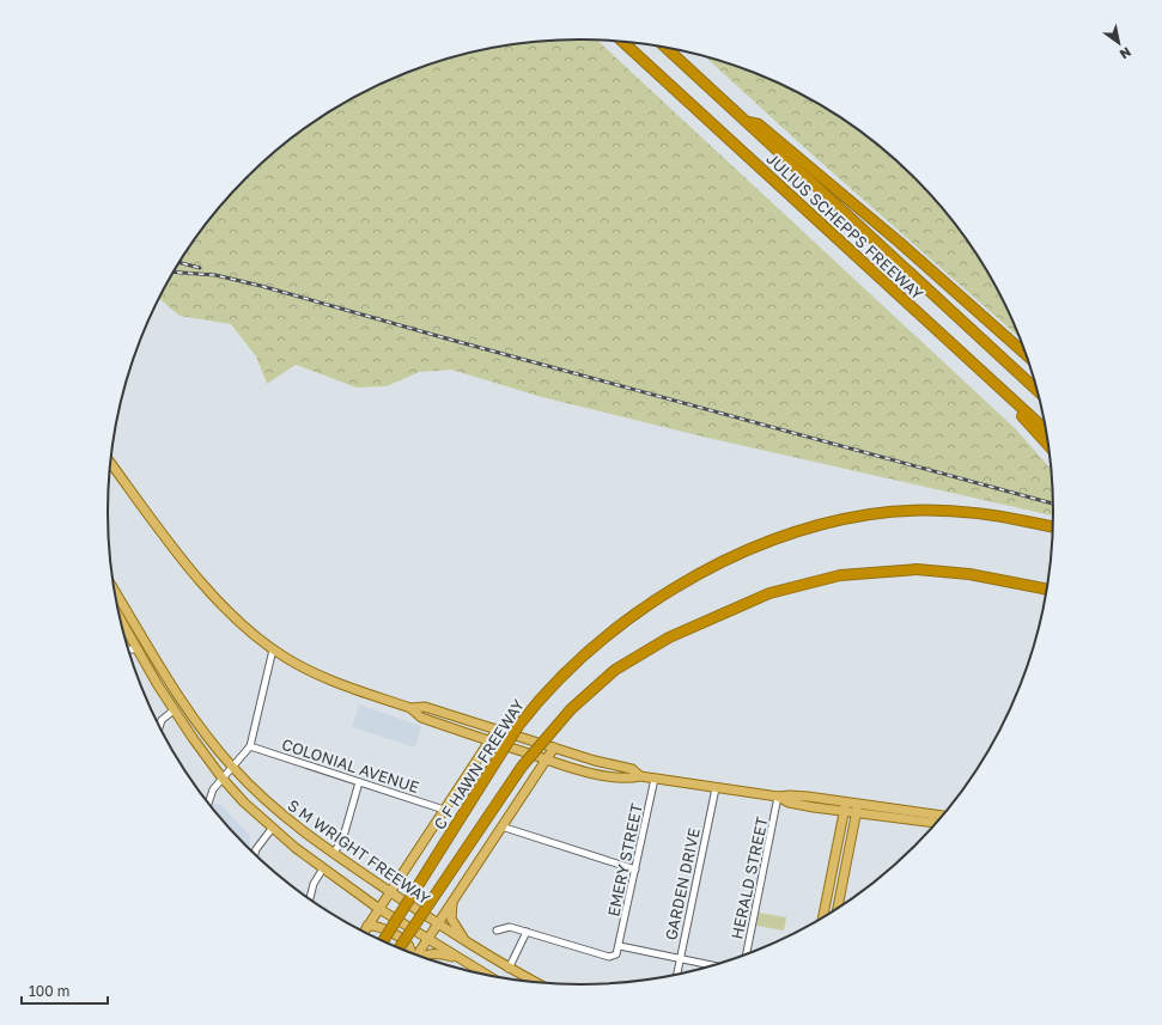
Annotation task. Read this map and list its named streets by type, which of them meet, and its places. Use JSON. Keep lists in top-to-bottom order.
{
  "streets": {
    "highway": ["JULIUS SCHEPPS FREEWAY", "C F HAWN FREEWAY"],
    "main road": ["S M WRIGHT FREEWAY"],
    "street": [
      "COLONIAL AVENUE",
      "EMERY STREET",
      "HERALD STREET",
      "GARDEN DRIVE"
    ]
  },
  "crossings": [
    ["C F HAWN FREEWAY", "COLONIAL AVENUE"],
    ["C F HAWN FREEWAY", "S M WRIGHT FREEWAY"]
  ],
  "scale_bar": "100 m",
  "north": "bottom right"
}
